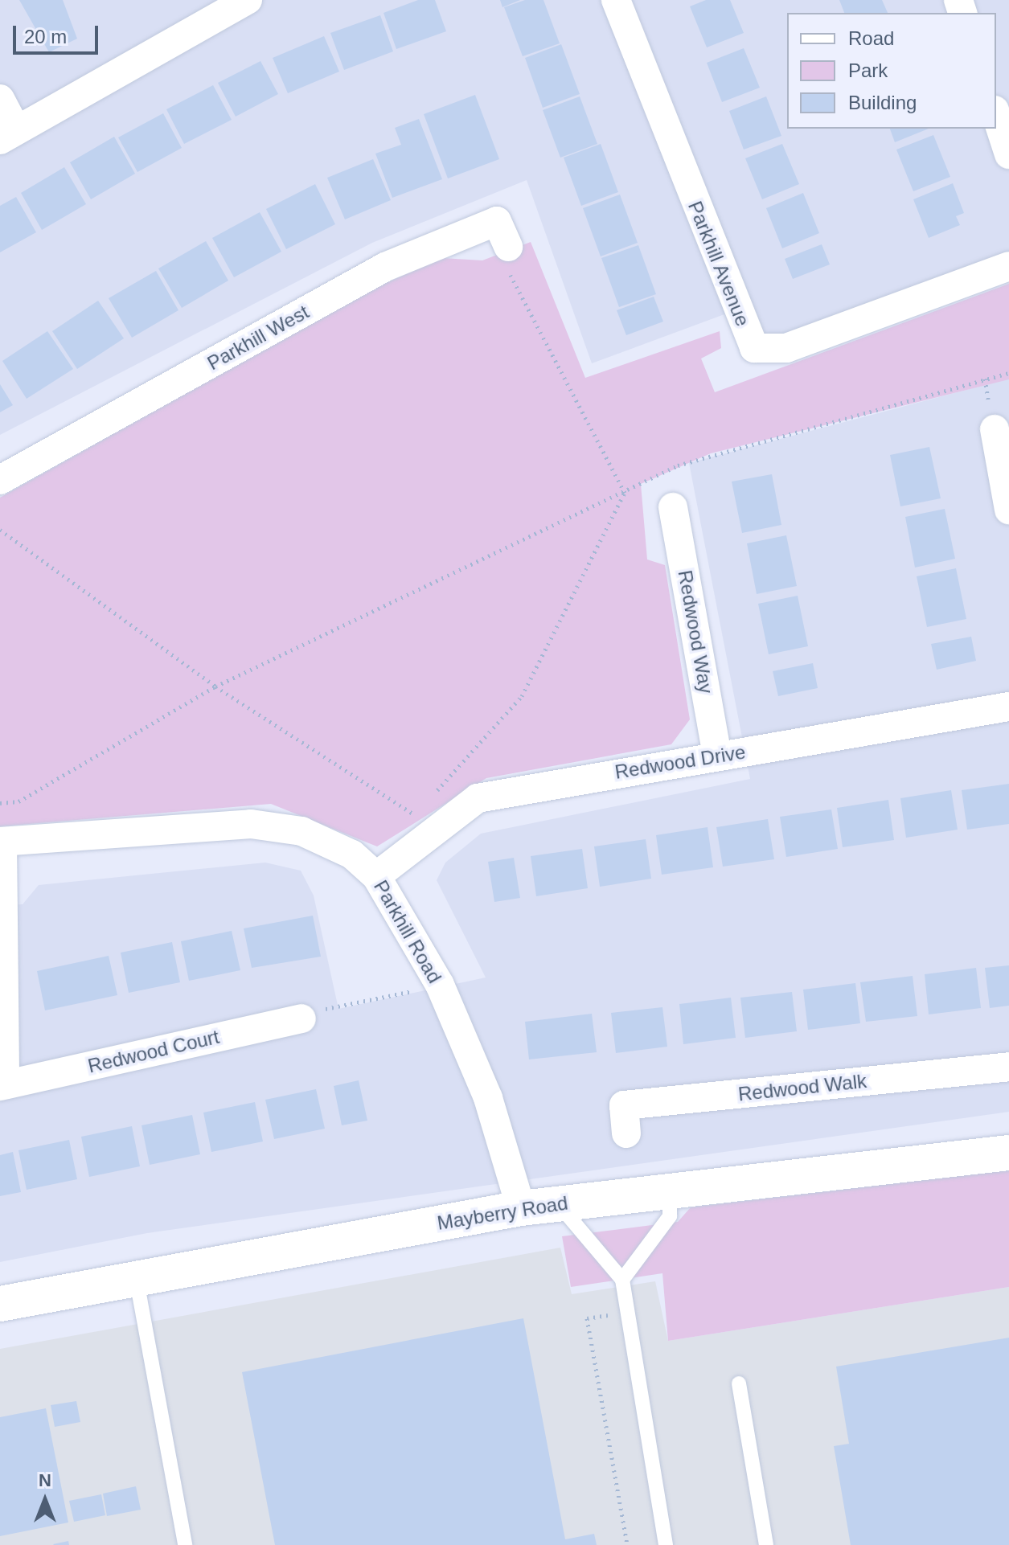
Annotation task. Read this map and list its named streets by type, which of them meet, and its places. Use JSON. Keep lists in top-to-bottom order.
{
  "streets": {
    "street": [
      "Parkhill Avenue",
      "Parkhill West",
      "Redwood Way",
      "Redwood Drive",
      "Parkhill Road",
      "Redwood Court",
      "Redwood Walk",
      "Mayberry Road"
    ]
  },
  "crossings": [
    ["Redwood Way", "Redwood Drive"],
    ["Redwood Drive", "Parkhill Road"],
    ["Parkhill Road", "Redwood Court"],
    ["Parkhill Road", "Mayberry Road"]
  ],
  "legend": ["Road", "Park", "Building"],
  "scale_bar": "20 m",
  "north": "top"
}
